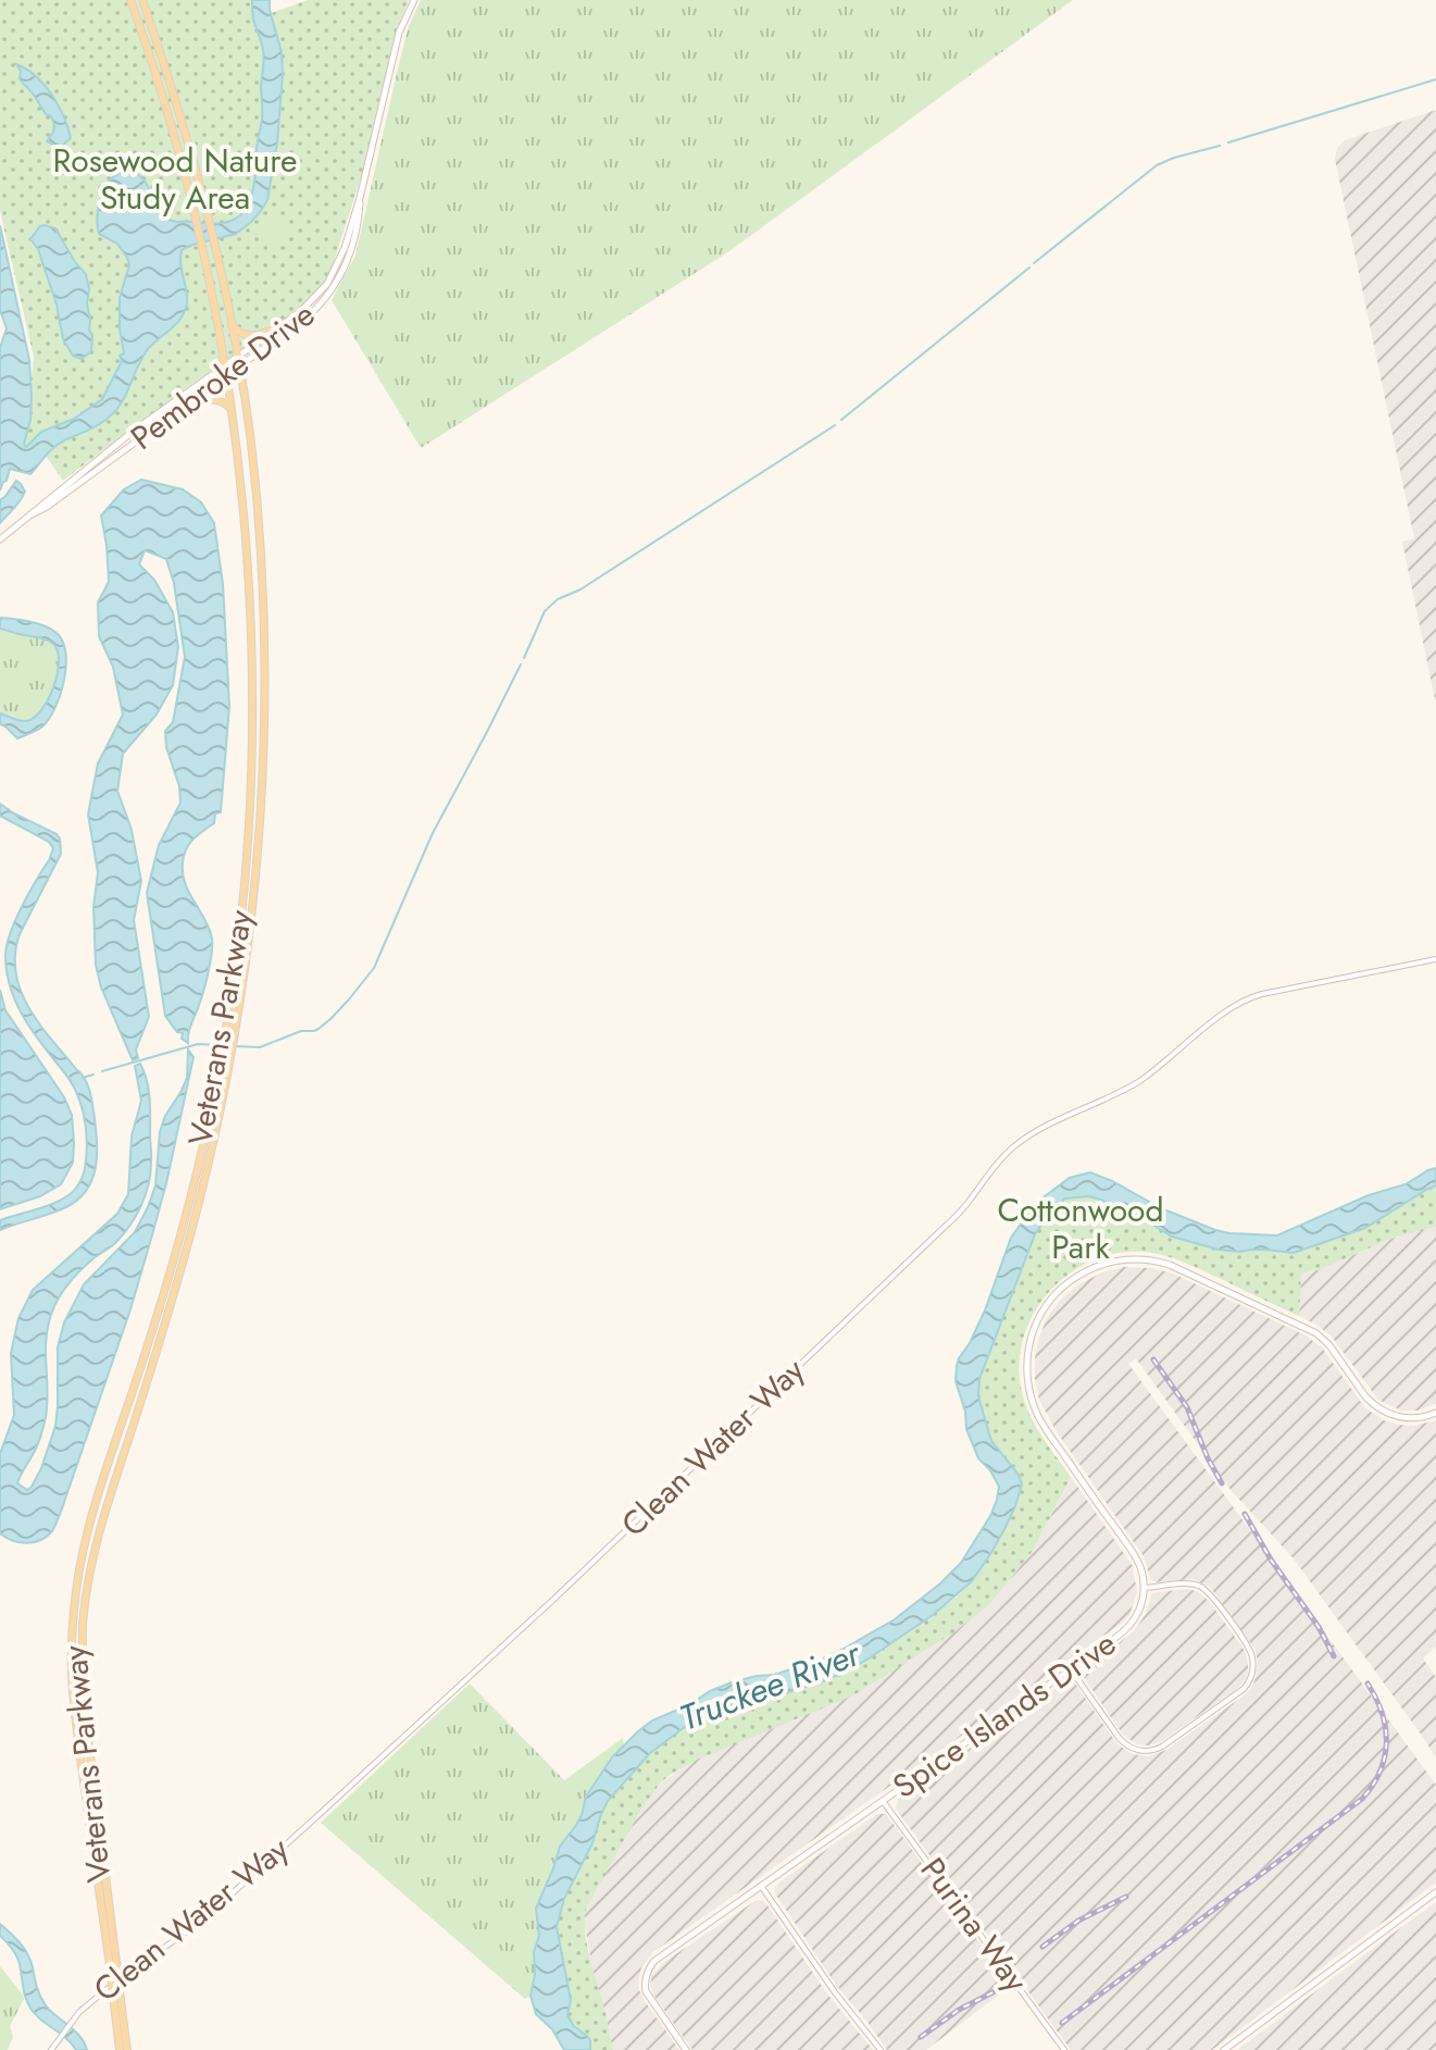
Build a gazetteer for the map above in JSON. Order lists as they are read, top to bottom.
{
  "streets": {
    "main road": ["Veterans Parkway"],
    "street": [
      "Pembroke Drive",
      "Clean Water Way",
      "Spice Islands Drive",
      "Purina Way"
    ]
  },
  "crossings": [
    ["Pembroke Drive", "Veterans Parkway"],
    ["Spice Islands Drive", "Purina Way"]
  ],
  "water": ["Truckee River"],
  "parks": ["Rosewood Nature Study Area", "Cottonwood Park"]
}
